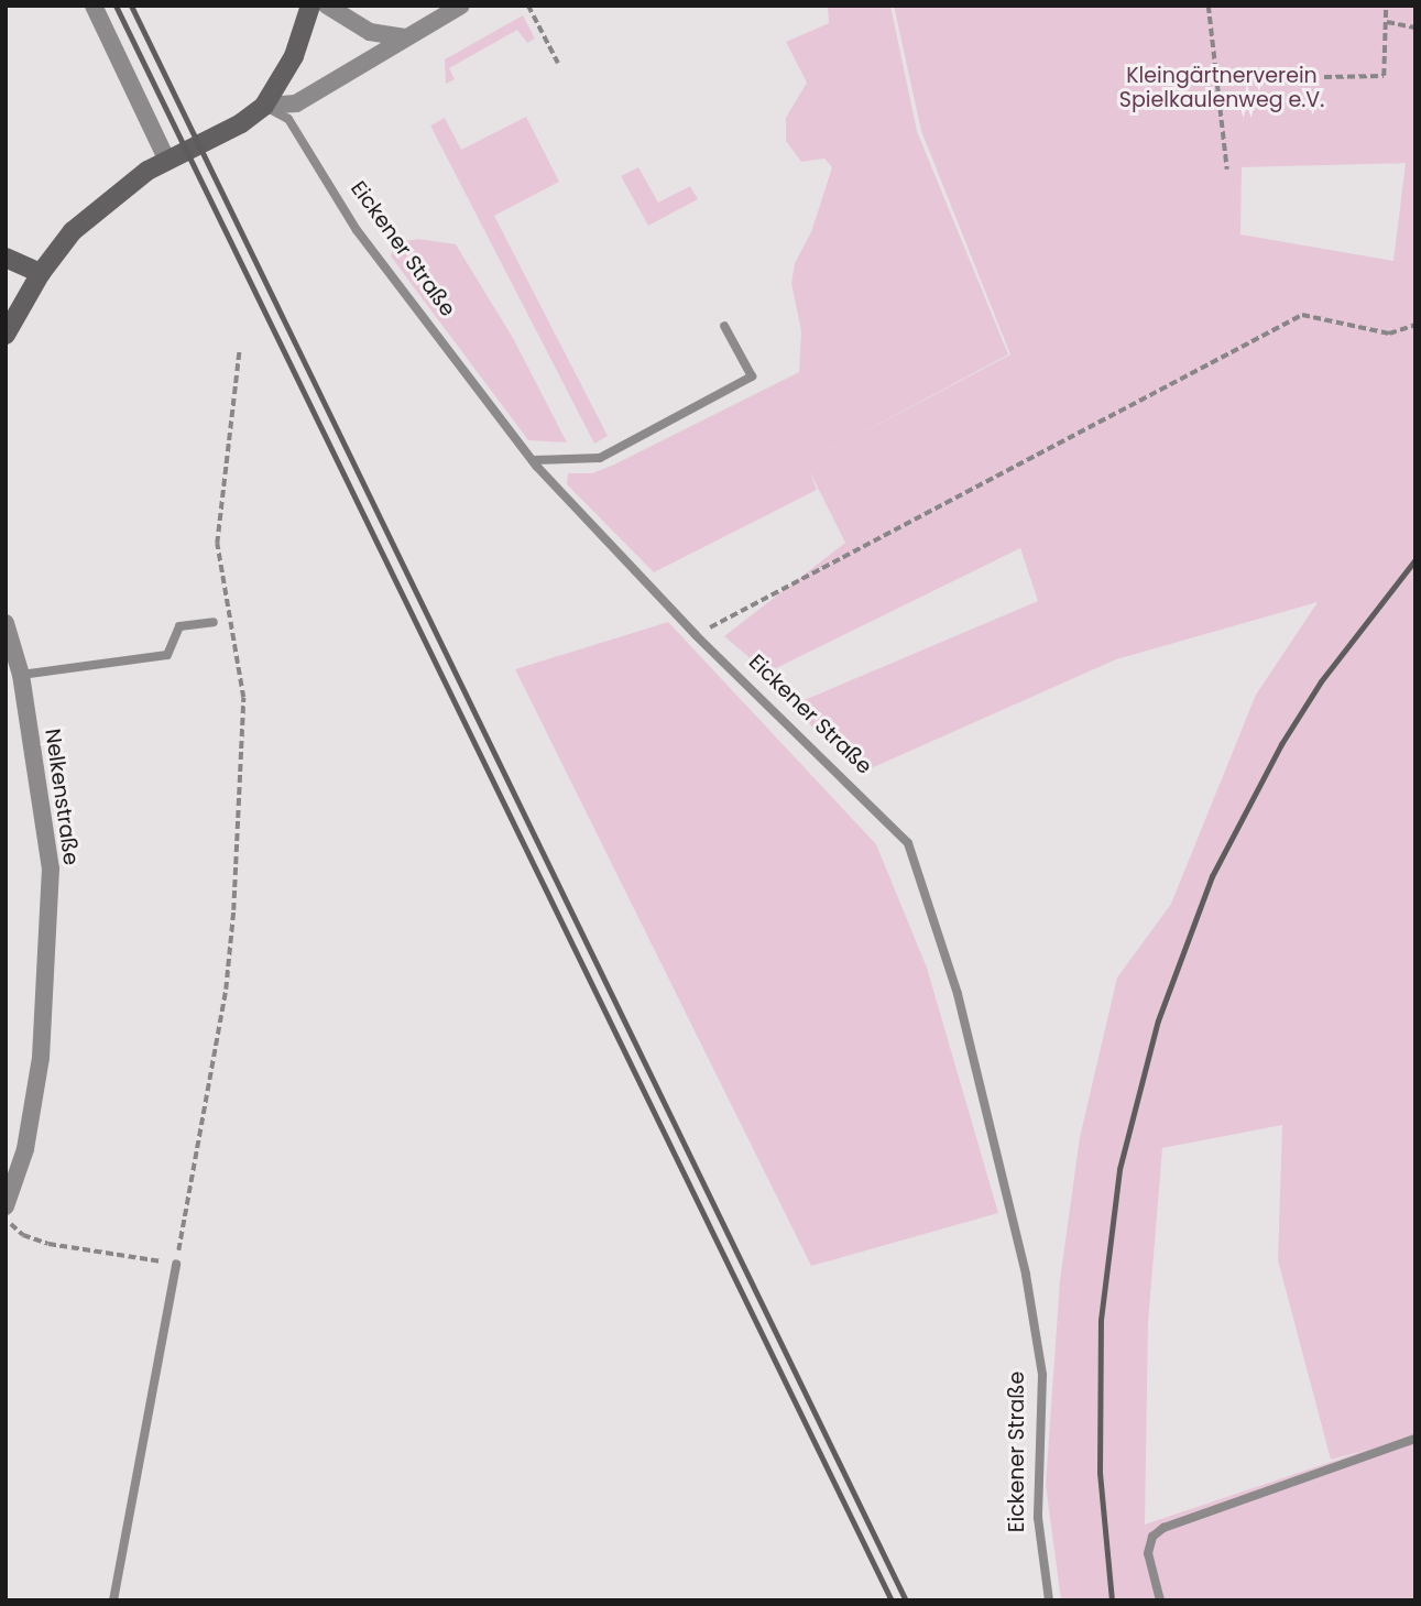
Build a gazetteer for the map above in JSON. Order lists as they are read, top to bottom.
{
  "streets": {
    "street": ["Nelkenstraße"],
    "lane": ["Eickener Straße"]
  },
  "parks": ["Kleingärtnerverein Spielkaulenweg e.V."]
}
